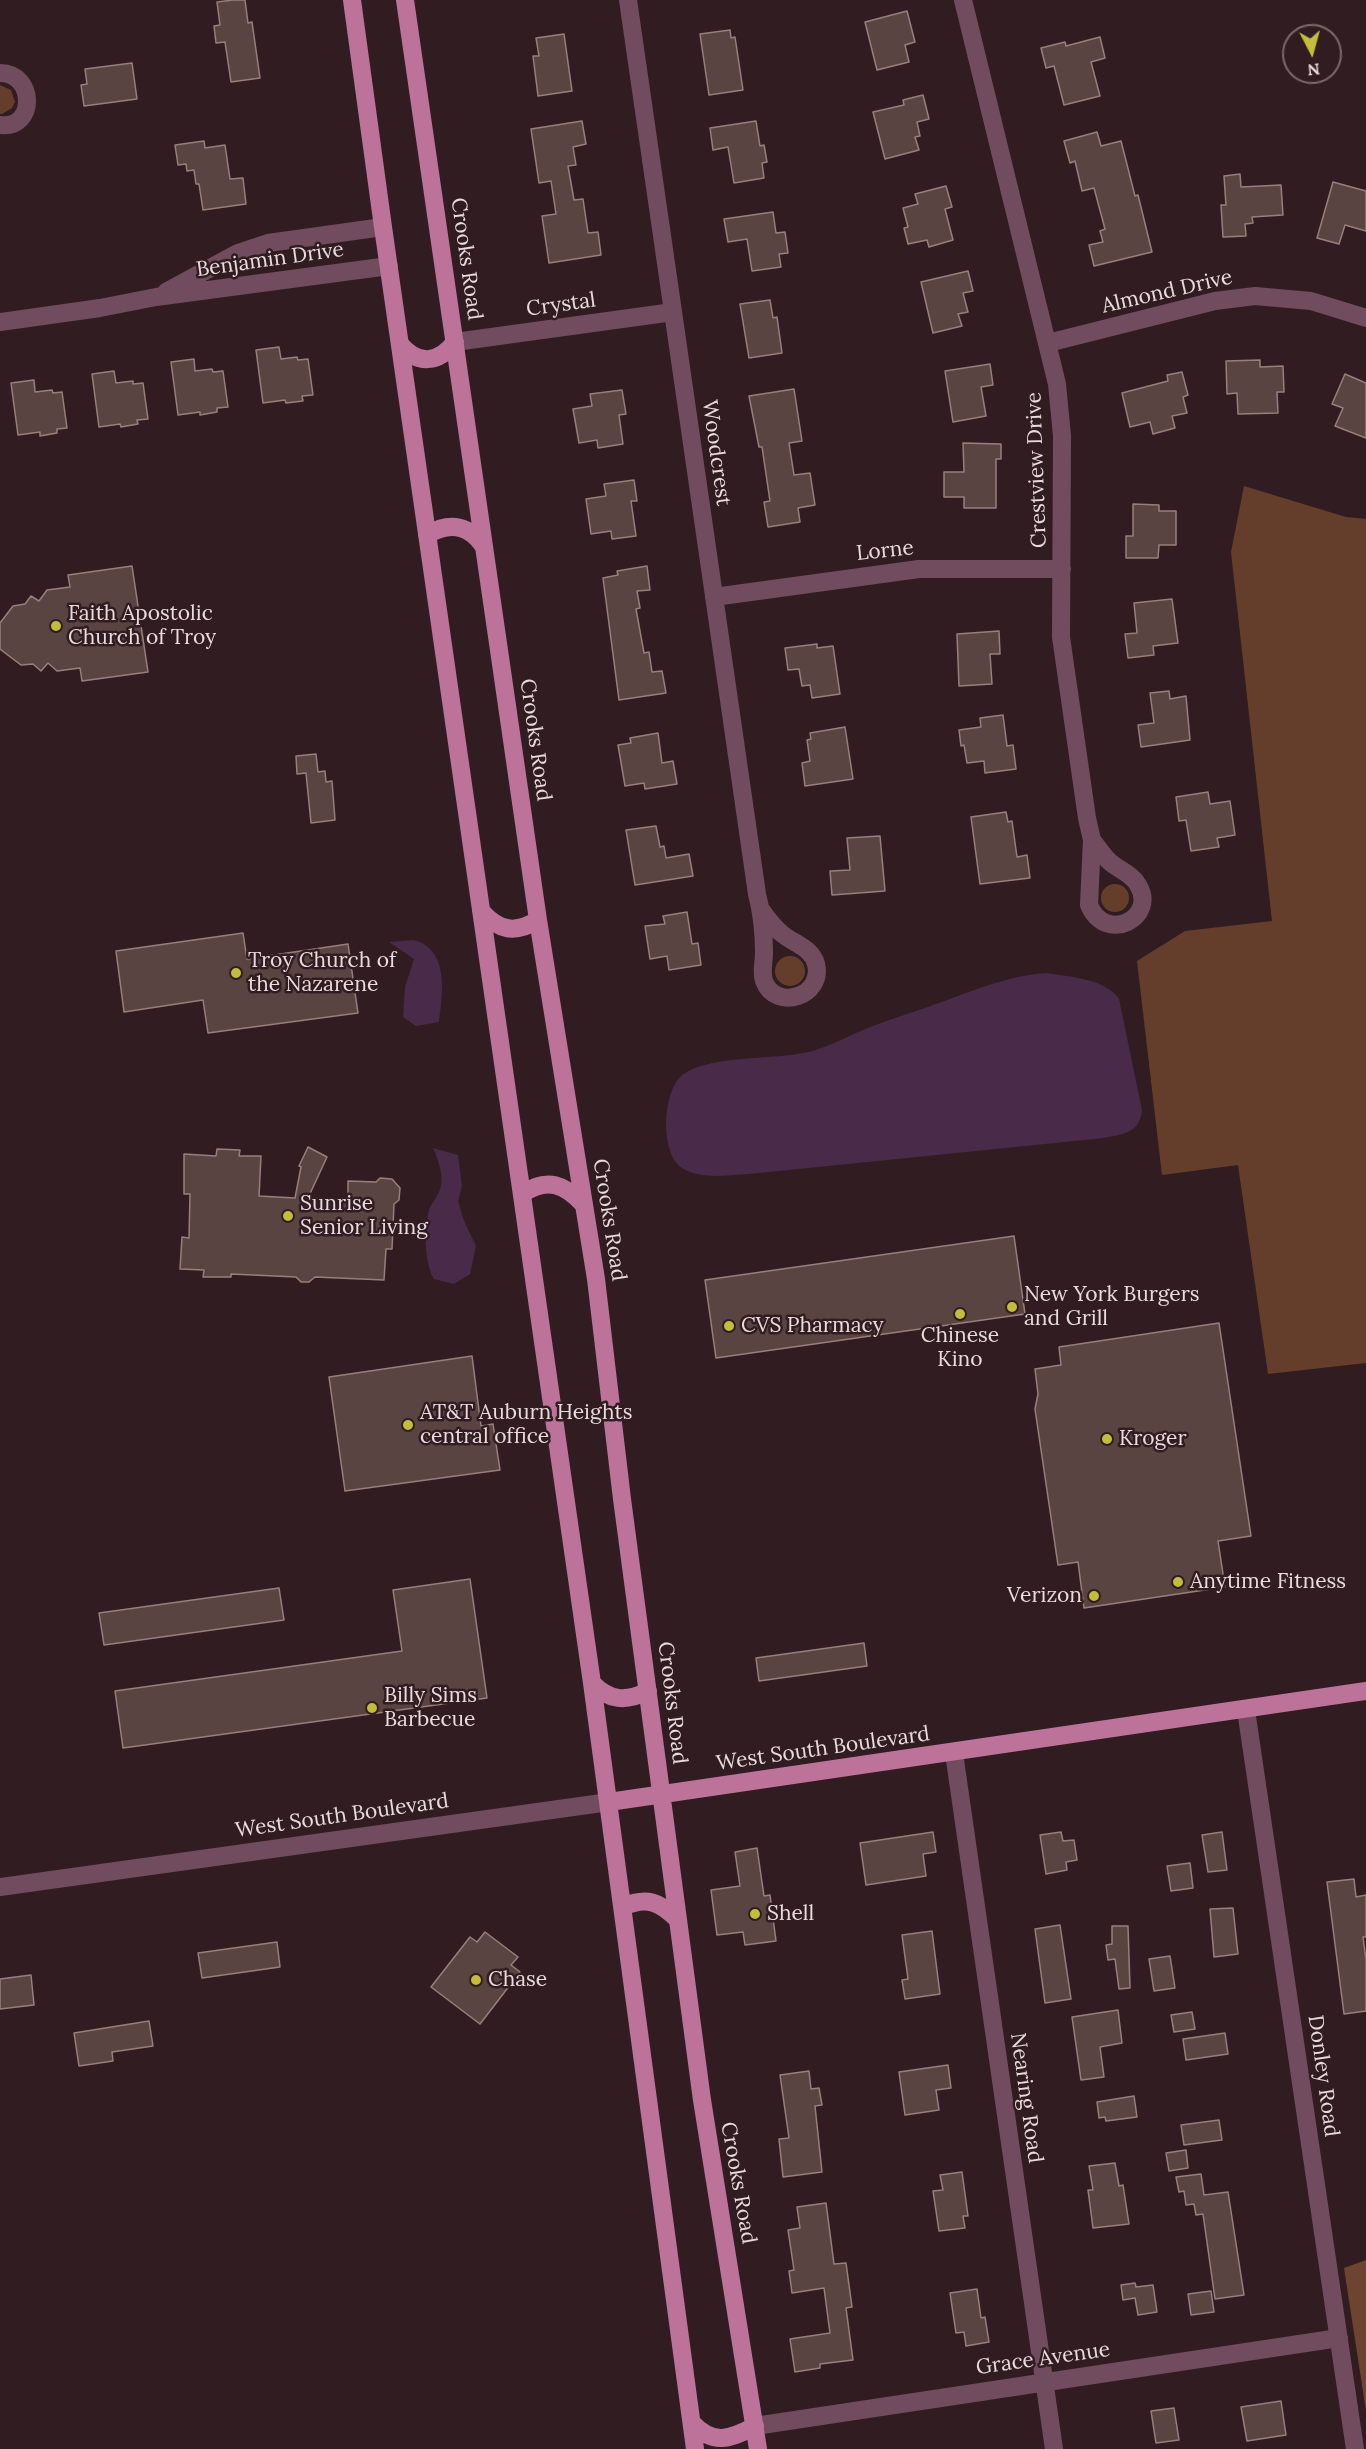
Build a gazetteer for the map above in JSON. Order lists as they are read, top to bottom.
{
  "streets": {
    "main road": ["Crooks Road", "West South Boulevard"],
    "street": [
      "Benjamin Drive",
      "Almond Drive",
      "Crystal",
      "Woodcrest",
      "Crestview Drive",
      "Lorne",
      "Donley Road",
      "Nearing Road",
      "Grace Avenue"
    ]
  },
  "crossings": [
    ["Crooks Road", "Crystal"],
    ["Crooks Road", "West South Boulevard"],
    ["Crooks Road", "Grace Avenue"],
    ["Almond Drive", "Crestview Drive"],
    ["Crystal", "Woodcrest"],
    ["Woodcrest", "Lorne"],
    ["Crestview Drive", "Lorne"],
    ["West South Boulevard", "Donley Road"],
    ["West South Boulevard", "Nearing Road"],
    ["Donley Road", "Grace Avenue"],
    ["Nearing Road", "Grace Avenue"]
  ],
  "places": [
    "Faith Apostolic Church of Troy",
    "Troy Church of the Nazarene",
    "Sunrise Senior Living",
    "New York Burgers and Grill",
    "Chinese Kino",
    "CVS Pharmacy",
    "AT&T Auburn Heights central office",
    "Kroger",
    "Anytime Fitness",
    "Verizon",
    "Billy Sims Barbecue",
    "Shell",
    "Chase"
  ],
  "north": "bottom"
}
